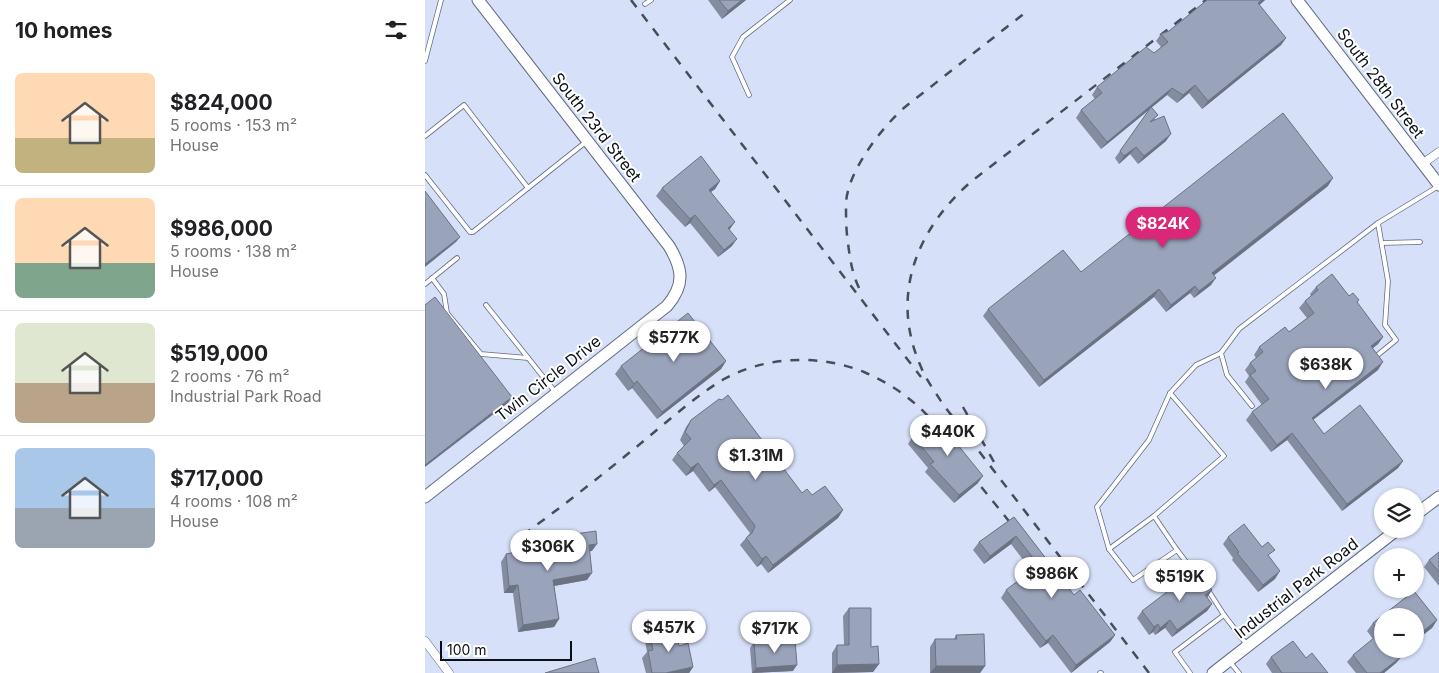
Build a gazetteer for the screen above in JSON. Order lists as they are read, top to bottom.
{
  "streets": {
    "street": [
      "South 28th Street",
      "South 23rd Street",
      "Twin Circle Drive",
      "Industrial Park Road"
    ]
  },
  "crossings": [
    ["South 23rd Street", "Twin Circle Drive"]
  ],
  "scale_bar": "100 m",
  "page": {
    "heading": "10 homes",
    "list": [
      {
        "name": "$824,000",
        "note": "5 rooms · 153 m² · House"
      },
      {
        "name": "$986,000",
        "note": "5 rooms · 138 m² · House"
      },
      {
        "name": "$519,000",
        "note": "2 rooms · 76 m² · Industrial Park Road"
      },
      {
        "name": "$717,000",
        "note": "4 rooms · 108 m² · House"
      }
    ],
    "price": [
      "$824K",
      "$577K",
      "$638K",
      "$440K",
      "$1.31M",
      "$306K",
      "$986K",
      "$519K",
      "$457K",
      "$717K"
    ],
    "map_buttons": ["+", "−"],
    "scale": "100 m"
  }
}
